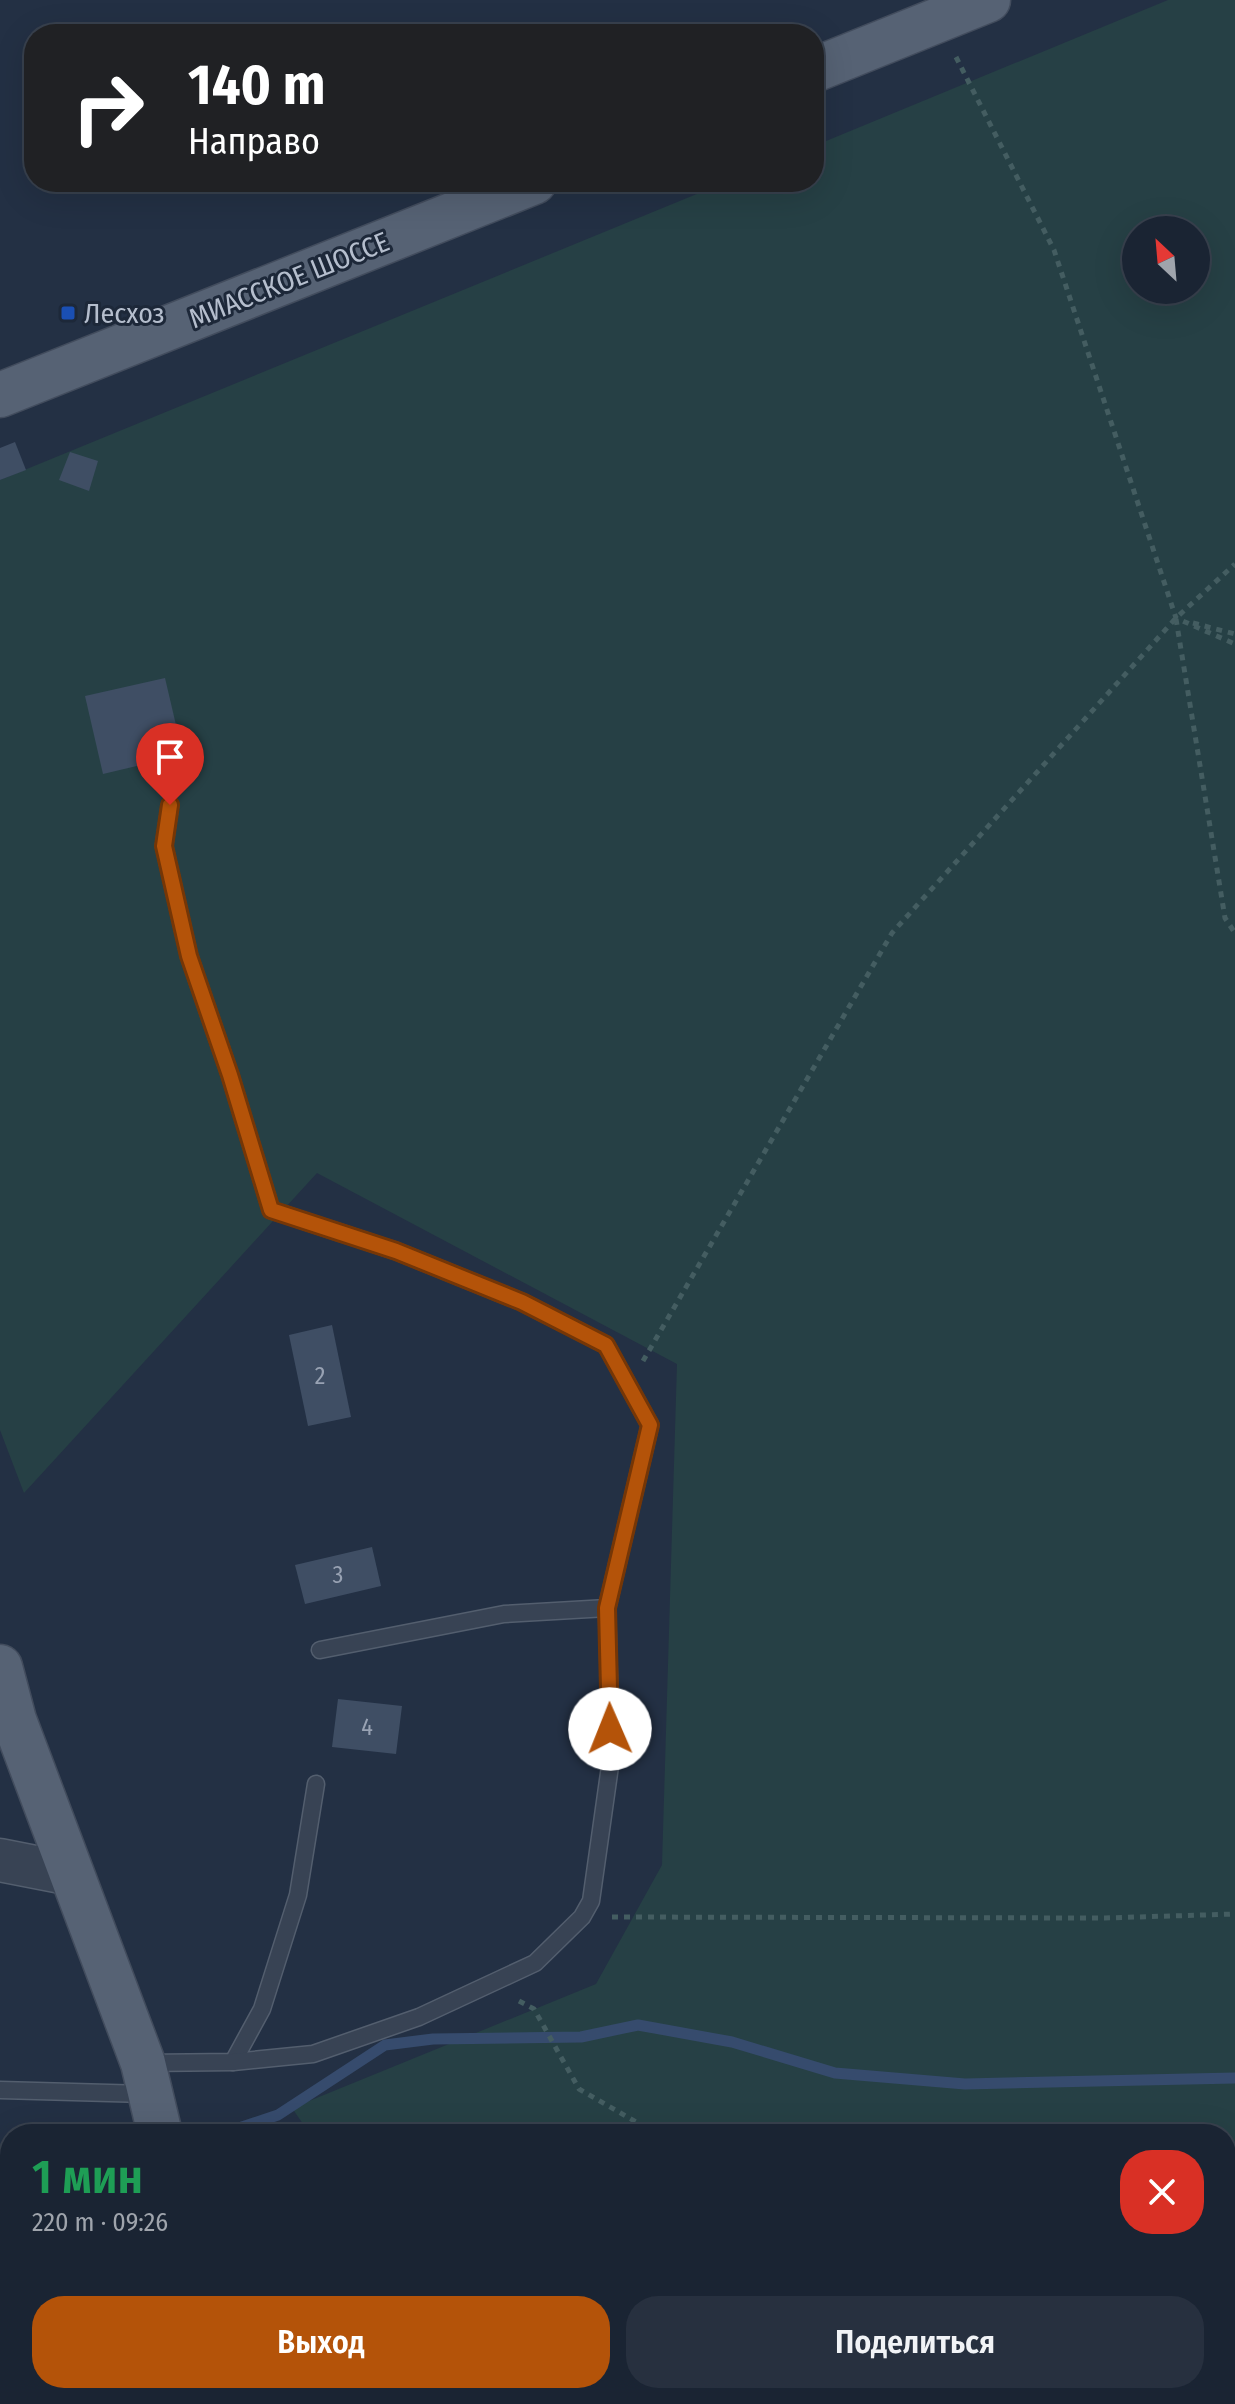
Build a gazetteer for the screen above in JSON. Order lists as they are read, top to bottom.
{
  "streets": {
    "main road": ["МИАССКОЕ ШОССЕ"]
  },
  "places": {
    "transit": ["Лесхоз"]
  },
  "house_numbers": ["2", "3", "4"],
  "north": "top left",
  "page": {
    "turn": ["140 m", "Направо"],
    "heading": ["1 мин", "220 m · 09:26"],
    "buttons": ["Выход", "Поделиться"]
  }
}
